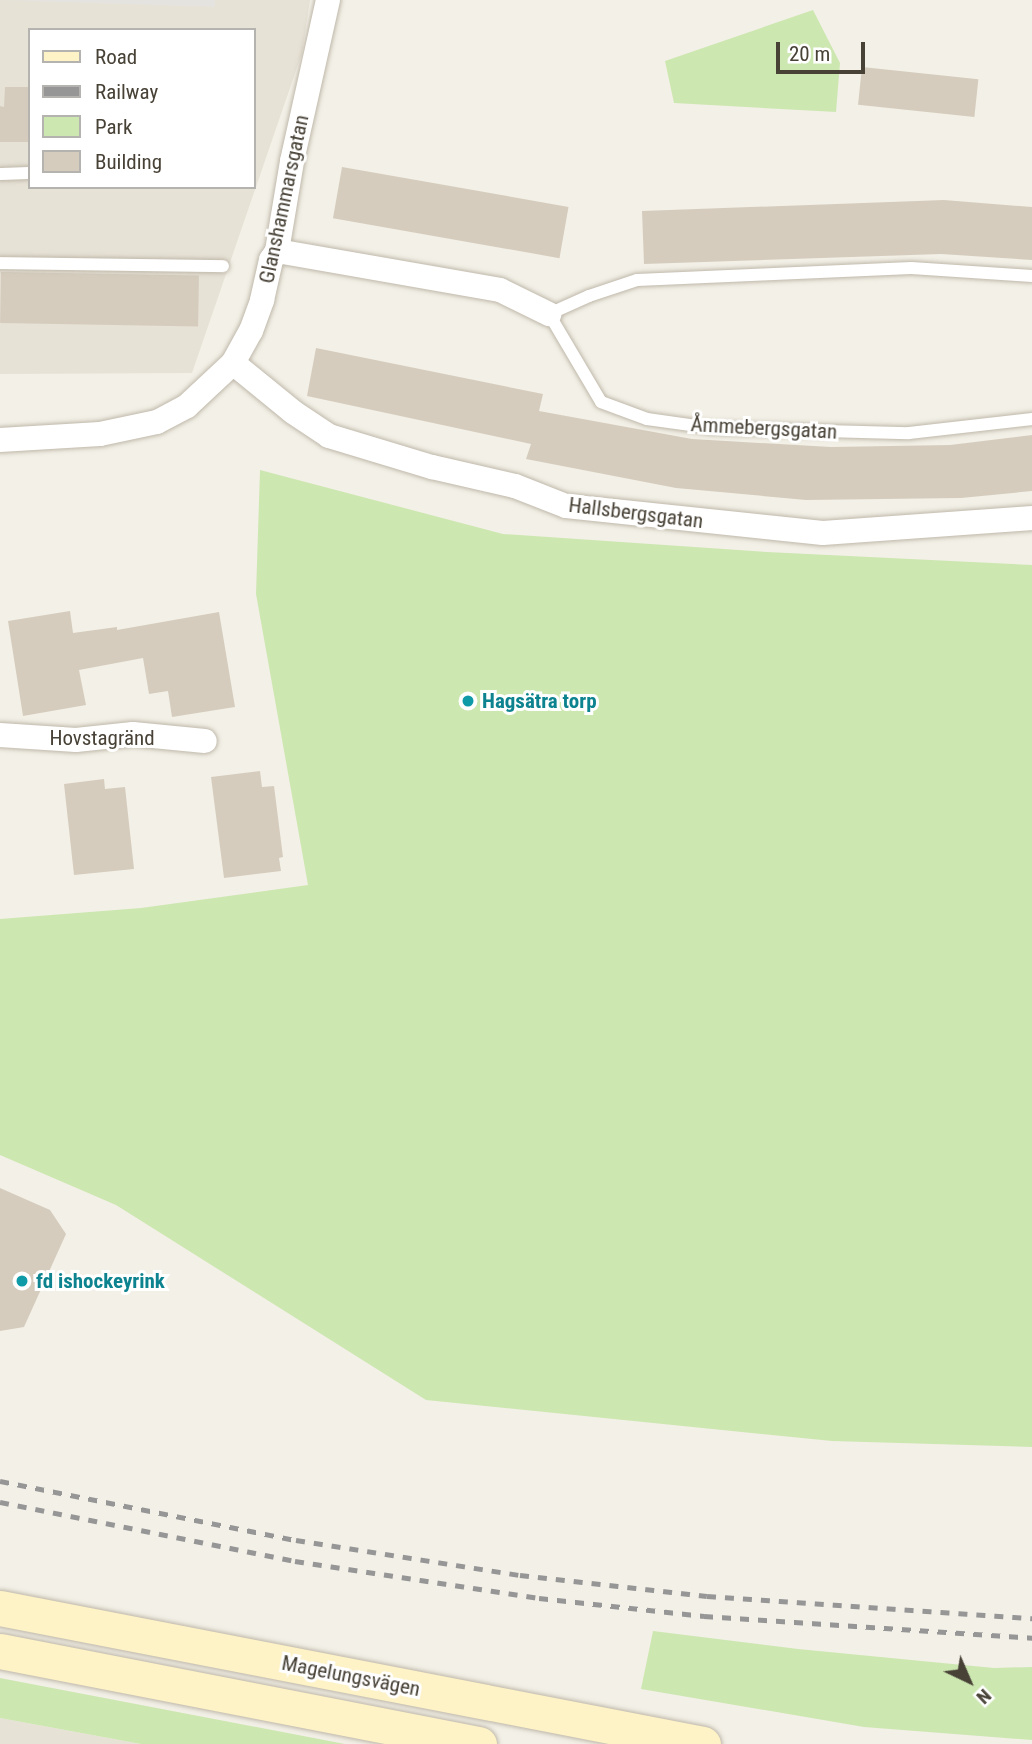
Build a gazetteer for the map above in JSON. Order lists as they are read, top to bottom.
{
  "streets": {
    "main road": ["Magelungsvägen"],
    "street": ["Glanshammarsgatan", "Hallsbergsgatan", "Hovstagränd"],
    "lane": ["Åmmebergsgatan"]
  },
  "crossings": [
    ["Glanshammarsgatan", "Hallsbergsgatan"]
  ],
  "places": ["Hagsätra torp", "fd ishockeyrink"],
  "legend": [
    "Road",
    "Railway",
    "Park",
    "Building"
  ],
  "scale_bar": "20 m",
  "north": "bottom right"
}
